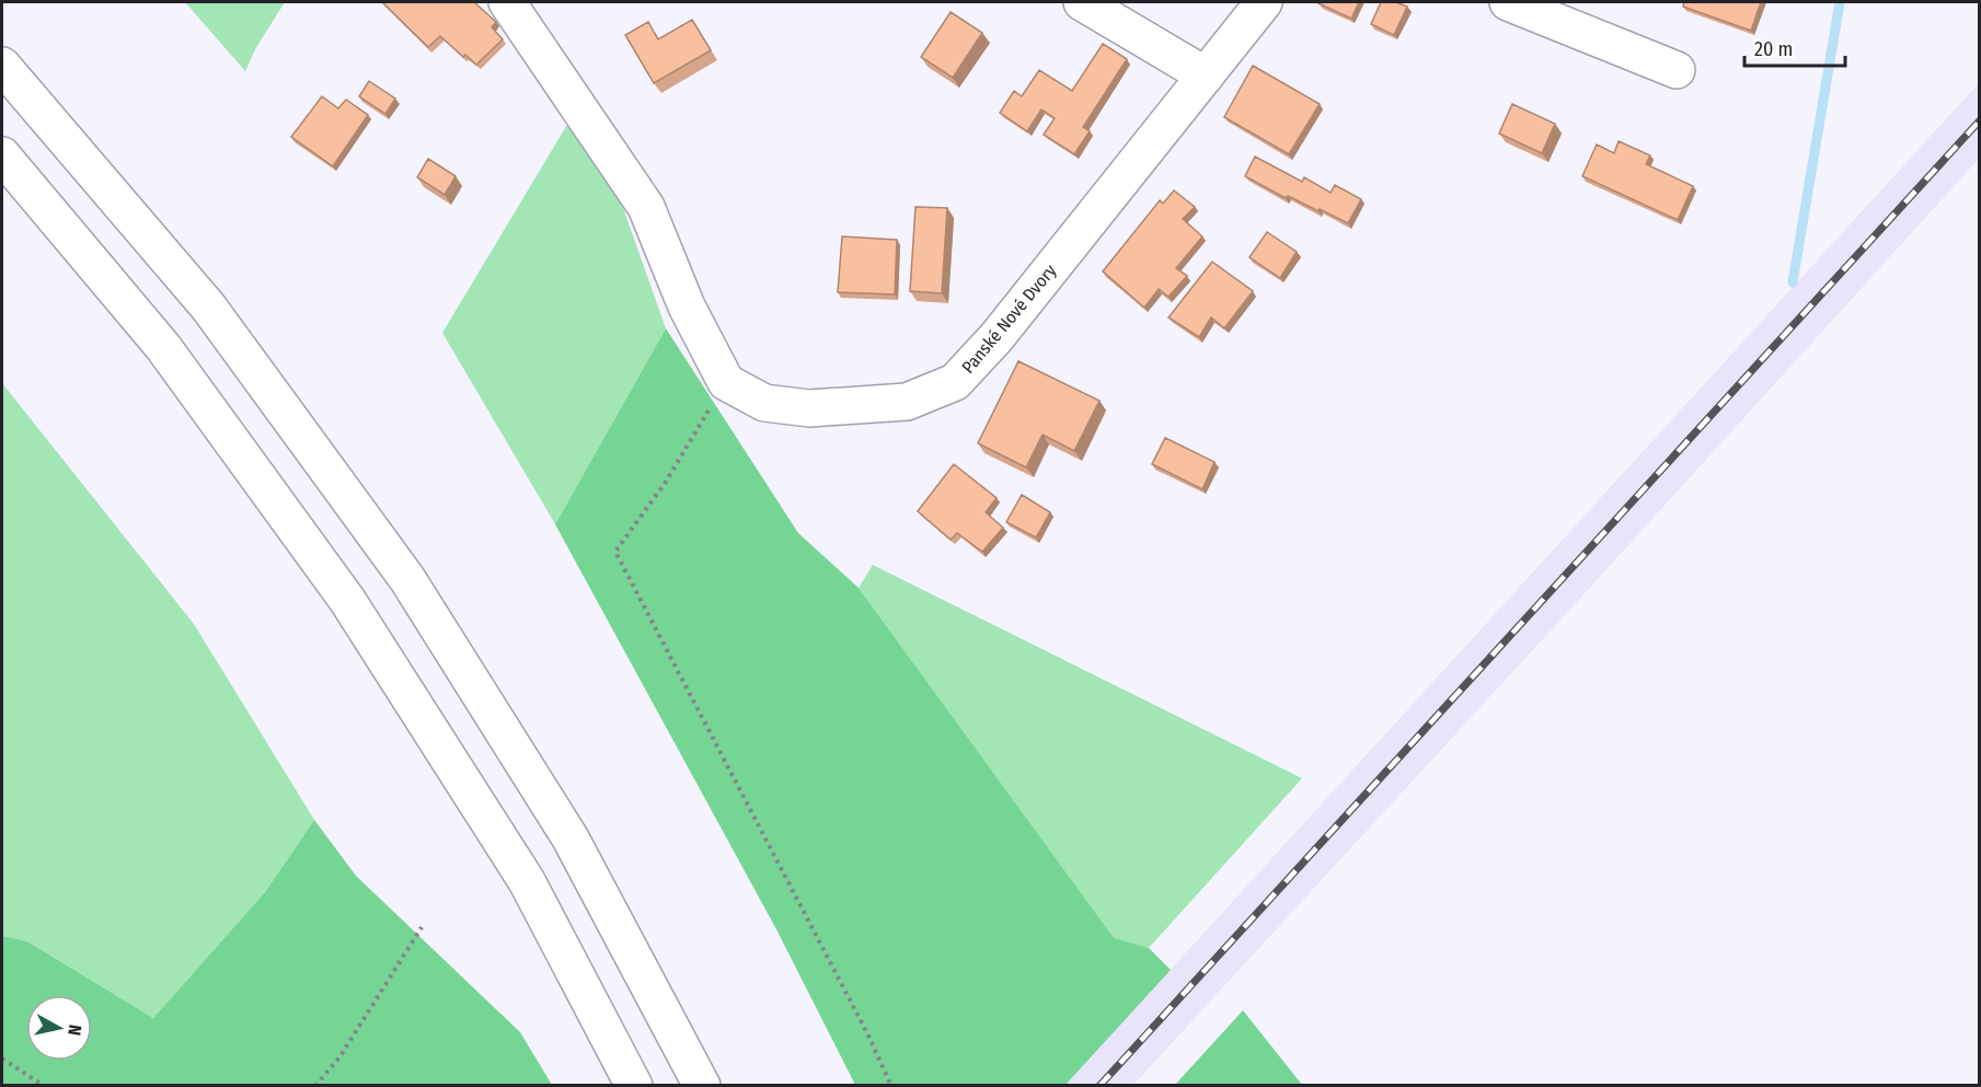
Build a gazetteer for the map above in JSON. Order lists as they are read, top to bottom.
{
  "streets": {
    "main road": ["Panské Nové Dvory"]
  },
  "scale_bar": "20 m",
  "north": "right"
}
